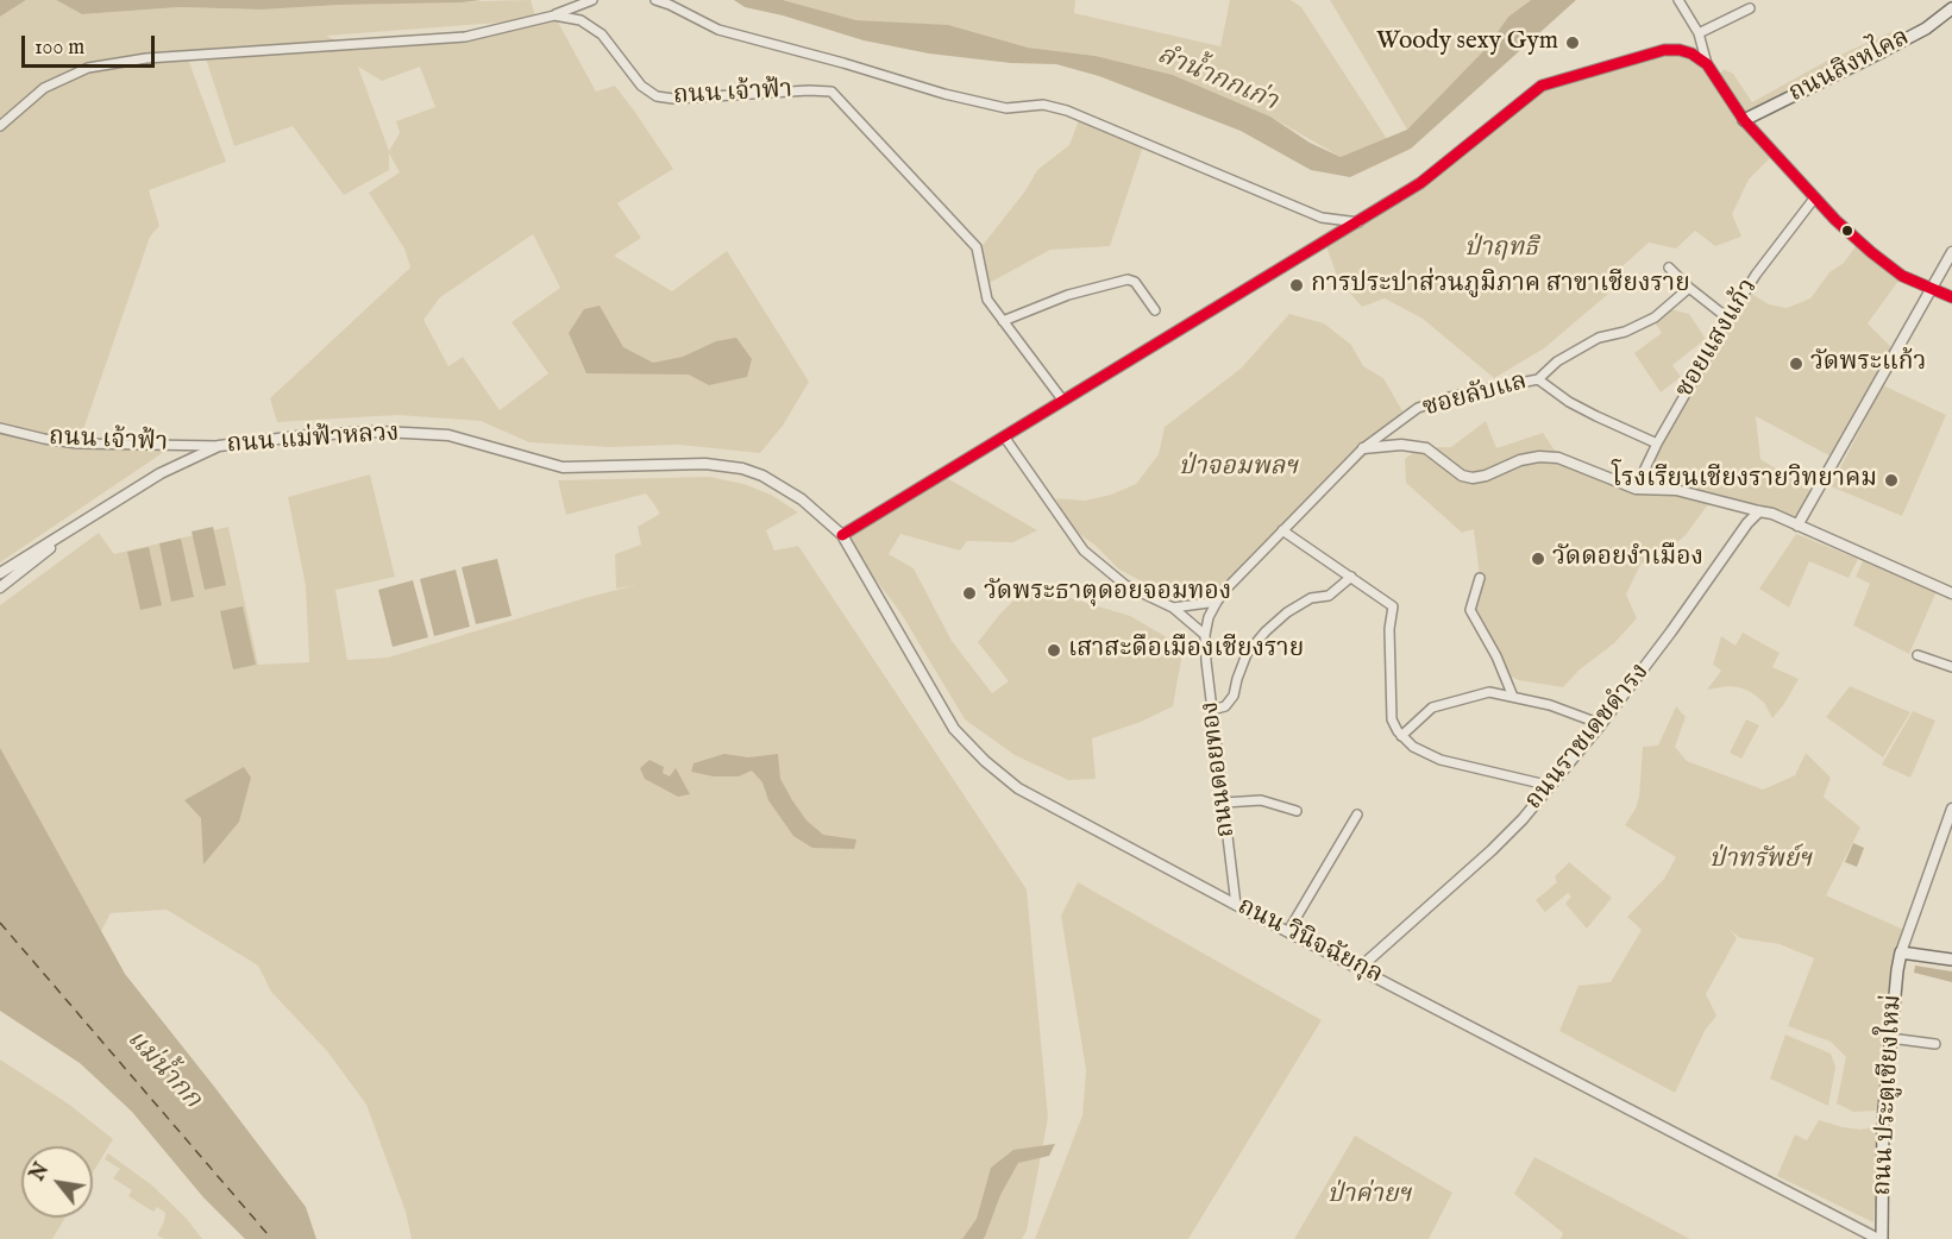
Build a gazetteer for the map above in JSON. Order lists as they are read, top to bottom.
{
  "streets": {
    "main road": ["ถนนสิงหไคล", "ถนน ประตูเชียงใหม่"],
    "street": [
      "ถนน เจ้าฟ้า",
      "ซอยแสงแก้ว",
      "ซอยลับแล",
      "ถนน แม่ฟ้าหลวง",
      "ถนนราชเดชดำรง",
      "ถนนดอยทอง",
      "ถนน วินิจฉัยกุล"
    ]
  },
  "crossings": [
    ["ถนน เจ้าฟ้า", "ถนน แม่ฟ้าหลวง"],
    ["ซอยลับแล", "ถนนดอยทอง"],
    ["ถนน แม่ฟ้าหลวง", "ถนน วินิจฉัยกุล"],
    ["ถนนราชเดชดำรง", "ถนน วินิจฉัยกุล"],
    ["ถนนดอยทอง", "ถนน วินิจฉัยกุล"],
    ["ถนน วินิจฉัยกุล", "ถนน ประตูเชียงใหม่"]
  ],
  "water": ["ลำน้ำกกเก่า", "แม่น้ำกก"],
  "parks": [
    "ป่าฤทธิ",
    "ป่าจอมพลฯ",
    "ป่าทรัพย์ฯ",
    "ป่าค่ายฯ"
  ],
  "places": [
    "Woody sexy Gym",
    "การประปาส่วนภูมิภาค สาขาเชียงราย",
    "วัดพระแก้ว",
    "โรงเรียนเชียงรายวิทยาคม",
    "วัดดอยงำเมือง",
    "วัดพระธาตุดอยจอมทอง",
    "เสาสะดือเมืองเชียงราย"
  ],
  "scale_bar": "100 m",
  "north": "top left"
}
